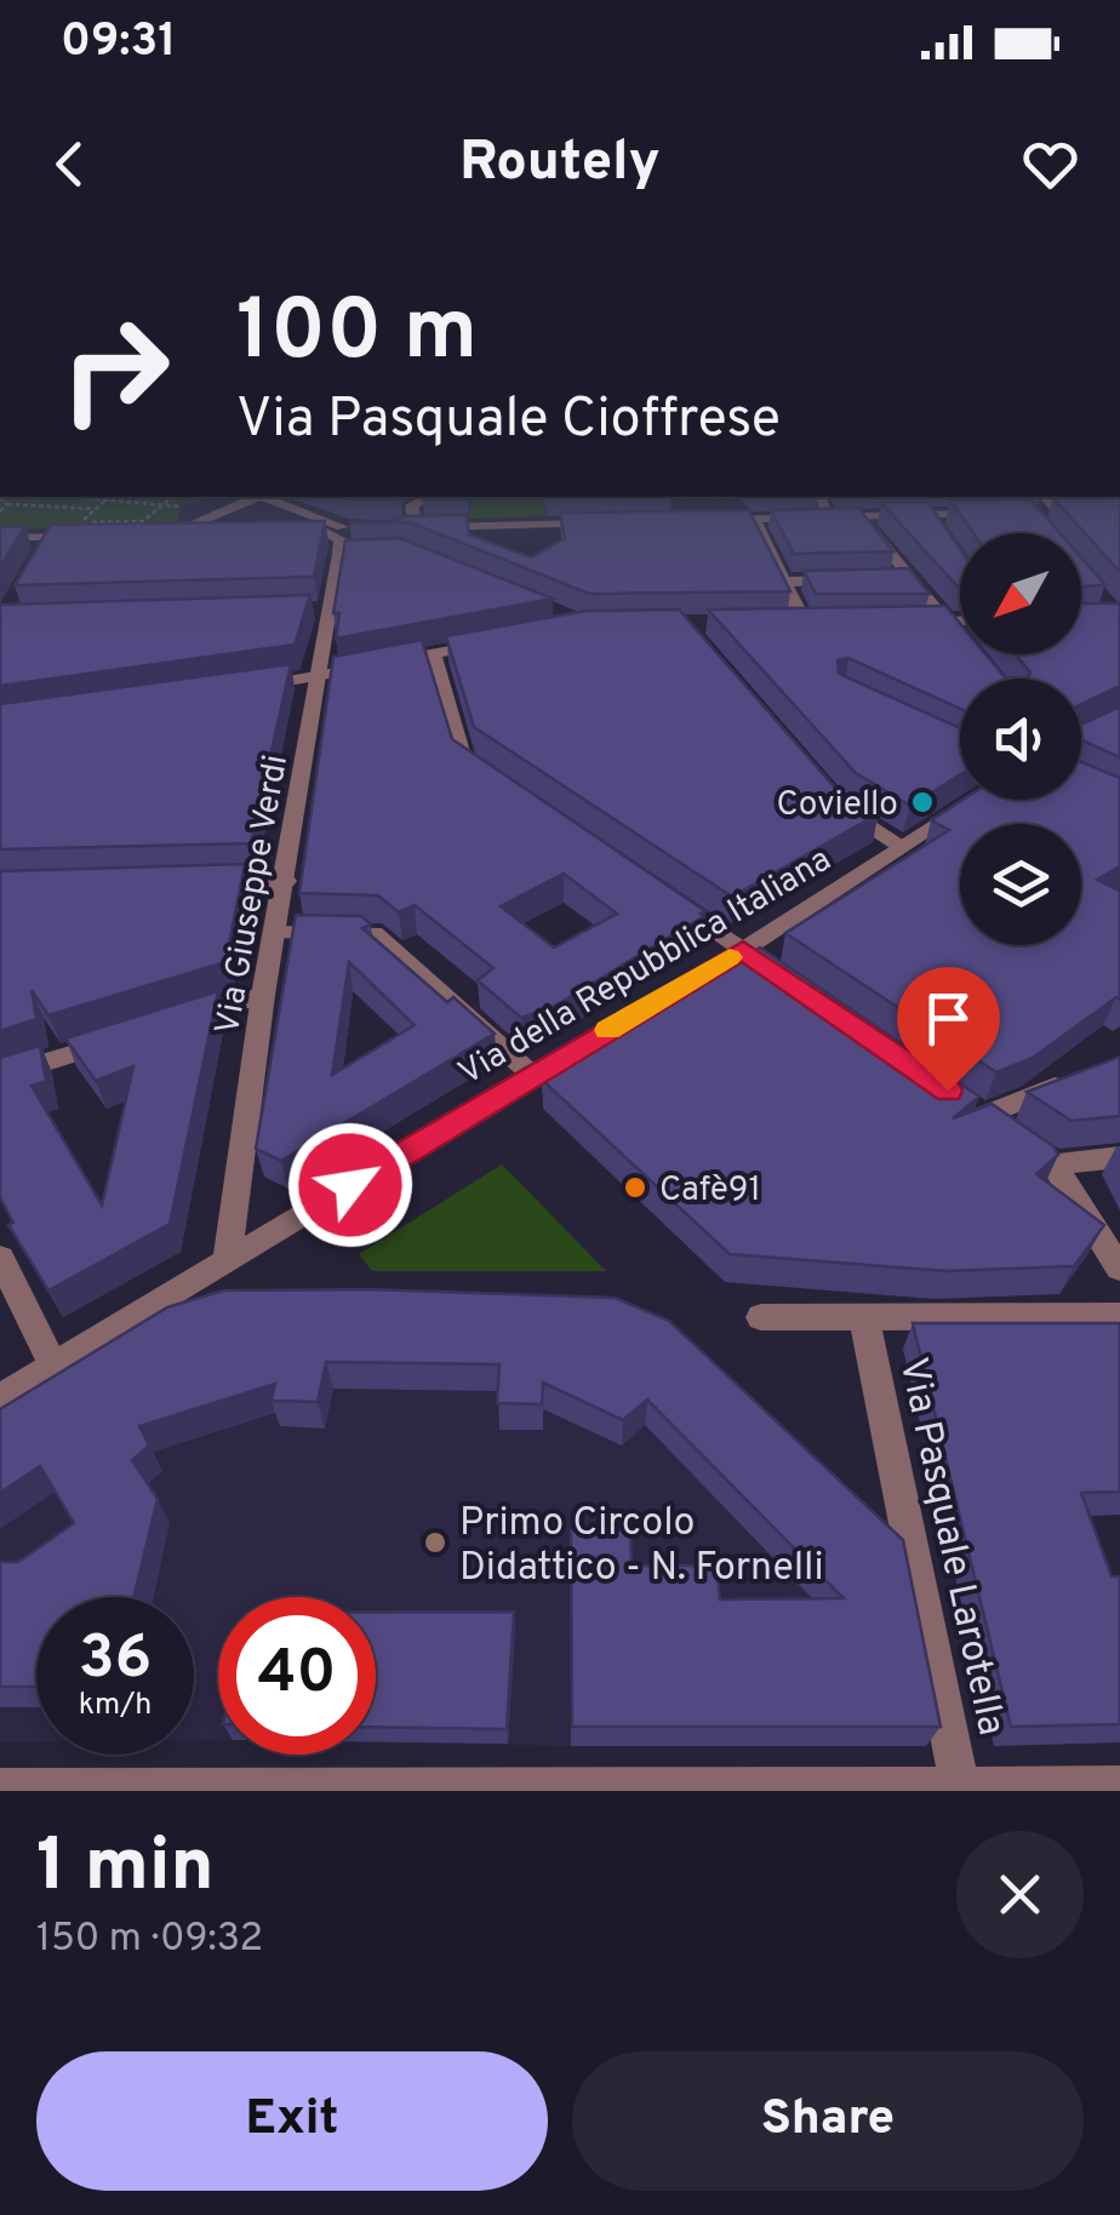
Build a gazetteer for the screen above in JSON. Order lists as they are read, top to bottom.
{
  "streets": {
    "street": ["Via Giuseppe Verdi", "Via della Repubblica Italiana", "Via Pasquale Larotella"]
  },
  "crossings": [
    ["Via Giuseppe Verdi", "Via della Repubblica Italiana"]
  ],
  "places": ["Coviello", "Cafè91", "Primo Circolo Didattico - N. Fornelli"],
  "north": "bottom left",
  "page": {
    "status": "09:31",
    "header": "Routely",
    "turn": ["100 m", "Via Pasquale Cioffrese"],
    "speed": "36 km/h",
    "limit": "40",
    "heading": ["1 min", "150 m · 09:32"],
    "buttons": ["Exit", "Share"]
  }
}
